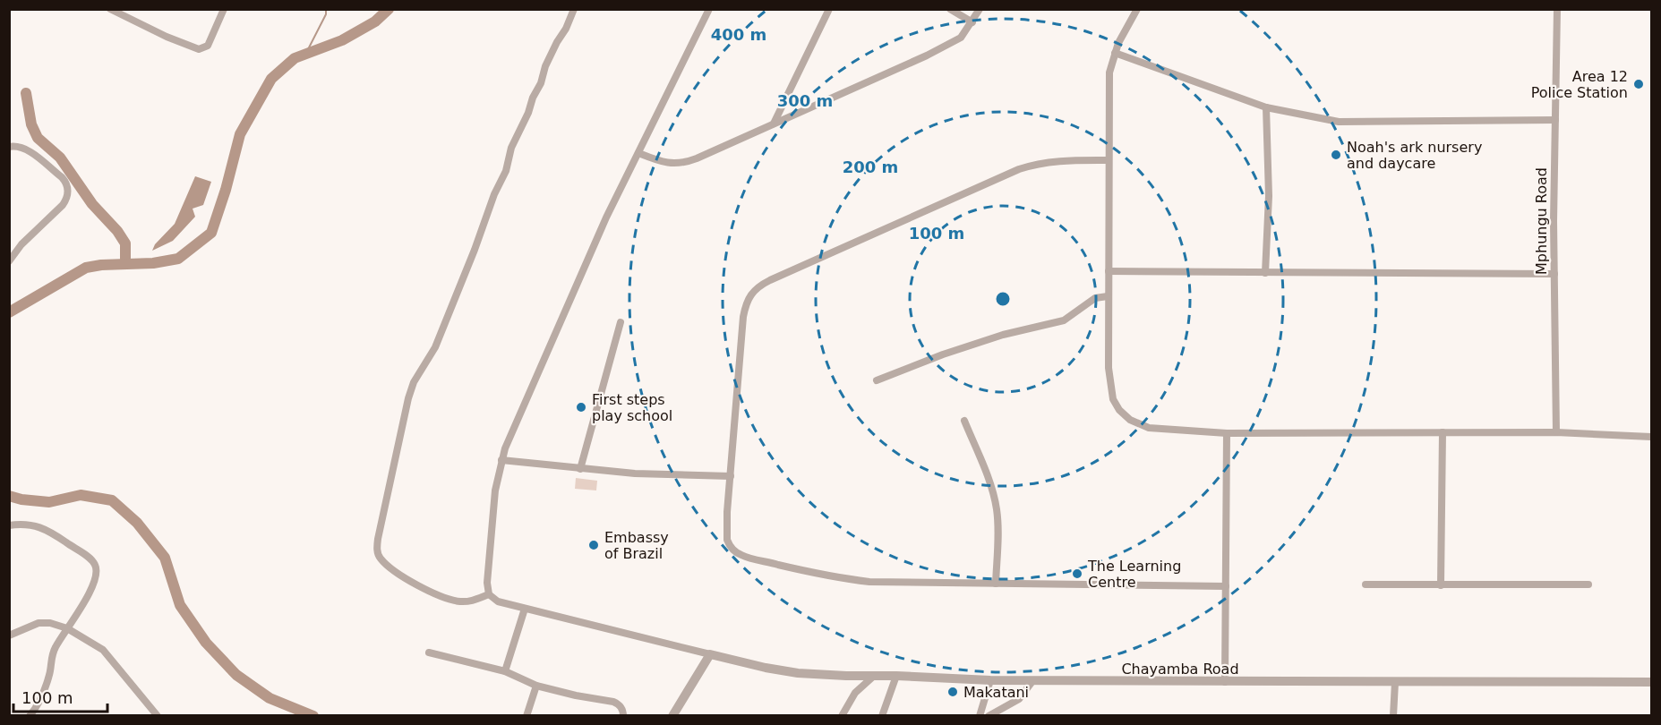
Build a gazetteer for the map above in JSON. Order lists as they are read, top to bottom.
{
  "streets": {
    "street": ["Mphungu Road", "Chayamba Road"]
  },
  "places": [
    "Area 12 Police Station",
    "Noah's ark nursery and daycare",
    "First steps play school",
    "Embassy of Brazil",
    "The Learning Centre",
    "Makatani"
  ],
  "scale_bar": "100 m",
  "rings": [
    "400 m",
    "300 m",
    "200 m",
    "100 m"
  ]
}
